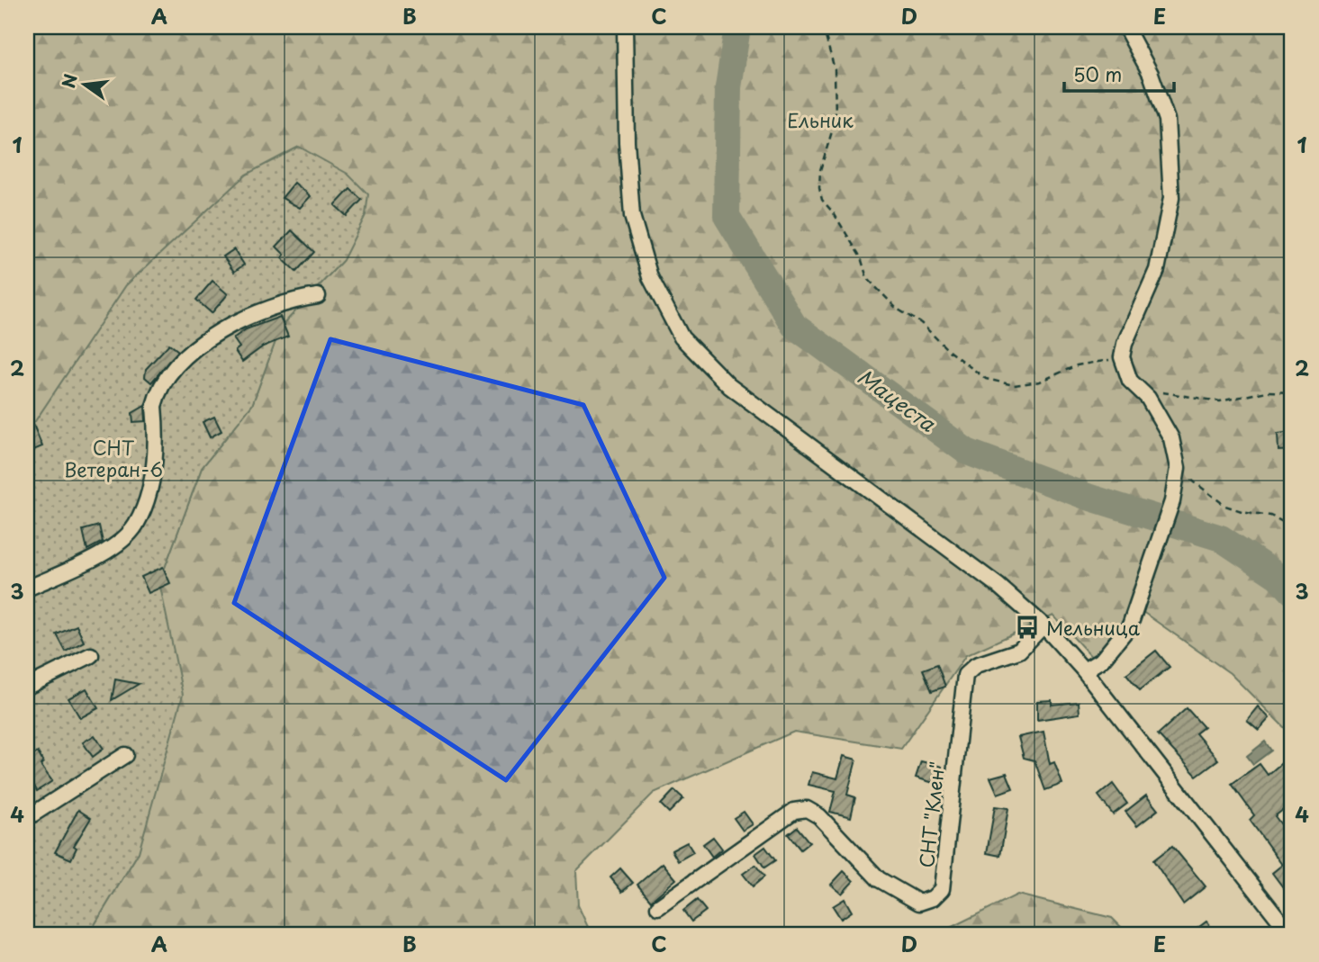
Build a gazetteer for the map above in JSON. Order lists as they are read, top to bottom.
{
  "streets": {
    "street": ["СНТ \"Клен\""]
  },
  "water": ["Мацеста"],
  "parks": ["Ельник", "СНТ Ветеран-6"],
  "places": {
    "bus stop": ["Мельница"]
  },
  "scale_bar": "50 m",
  "north": "left",
  "grid": {
    "columns": [
      "A",
      "B",
      "C",
      "D",
      "E"
    ],
    "rows": [
      "1",
      "2",
      "3",
      "4"
    ]
  }
}
